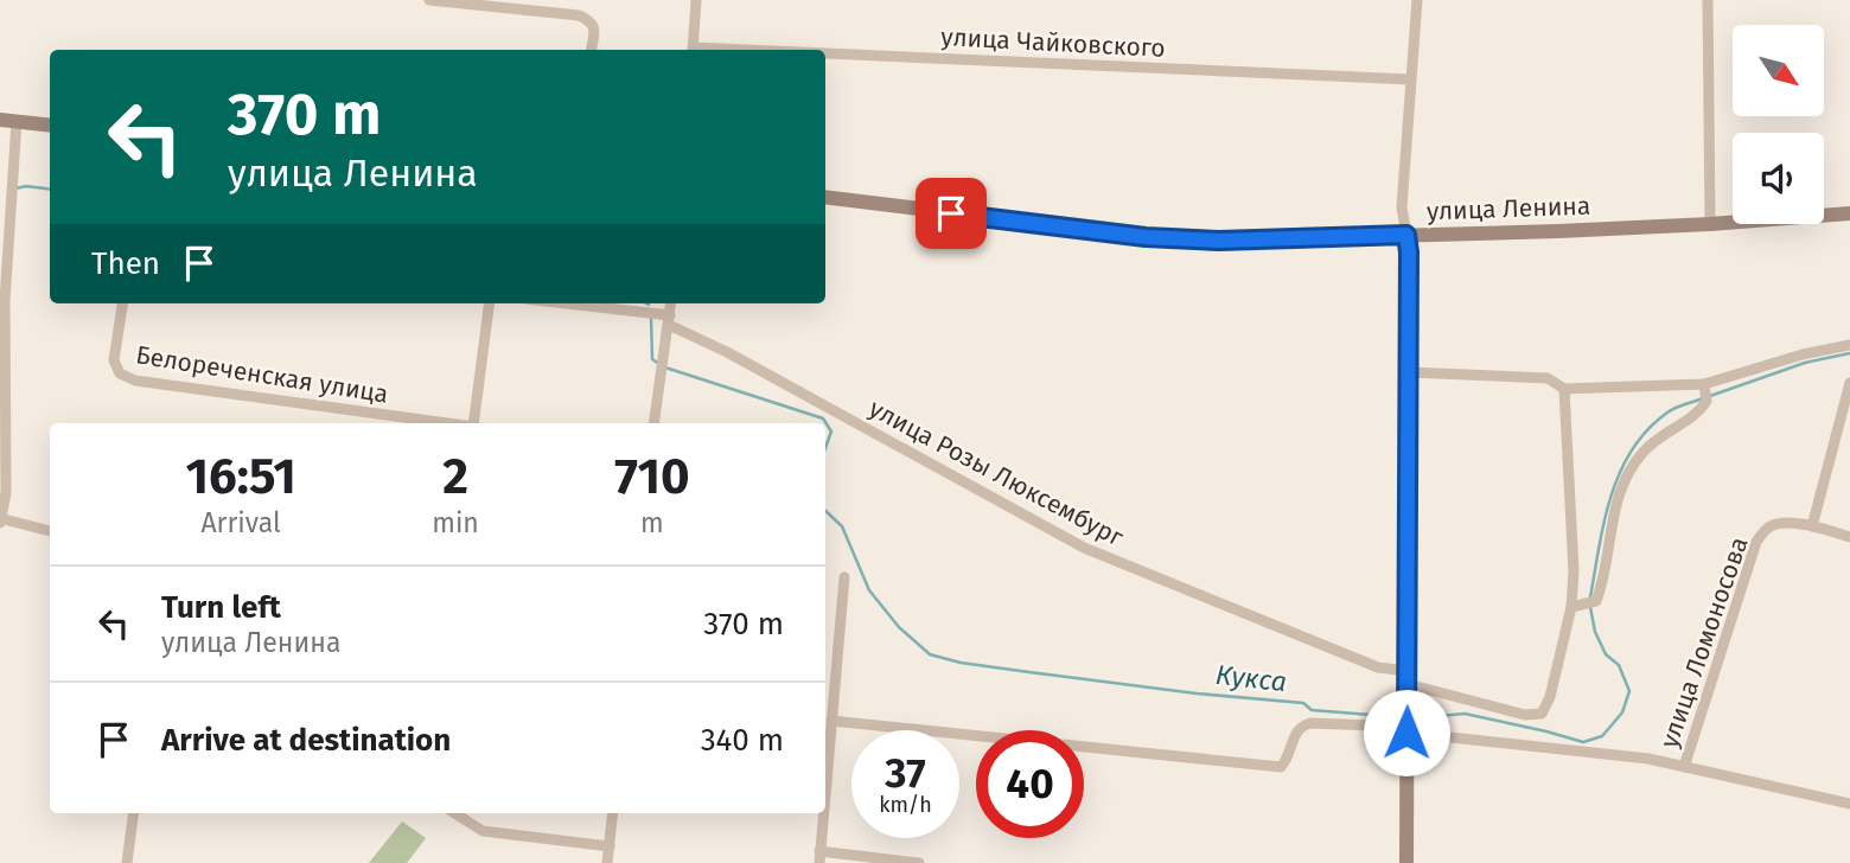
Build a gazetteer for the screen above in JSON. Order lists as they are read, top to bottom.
{
  "streets": {
    "street": [
      "улица Чайковского",
      "улица Ленина",
      "Белореченская улица",
      "улица Розы Люксембург",
      "улица Ломоносова"
    ]
  },
  "water": ["Кукса"],
  "north": "bottom right",
  "page": {
    "turn": ["370 m", "улица Ленина"],
    "then": "Then",
    "eta": [
      "16:51",
      "Arrival",
      "2",
      "min",
      "710",
      "m"
    ],
    "list": [
      {
        "name": "Turn left",
        "note": "улица Ленина",
        "value": "370 m"
      },
      {
        "name": "Arrive at destination",
        "value": "340 m"
      }
    ],
    "speed": "37 km/h",
    "limit": "40"
  }
}
